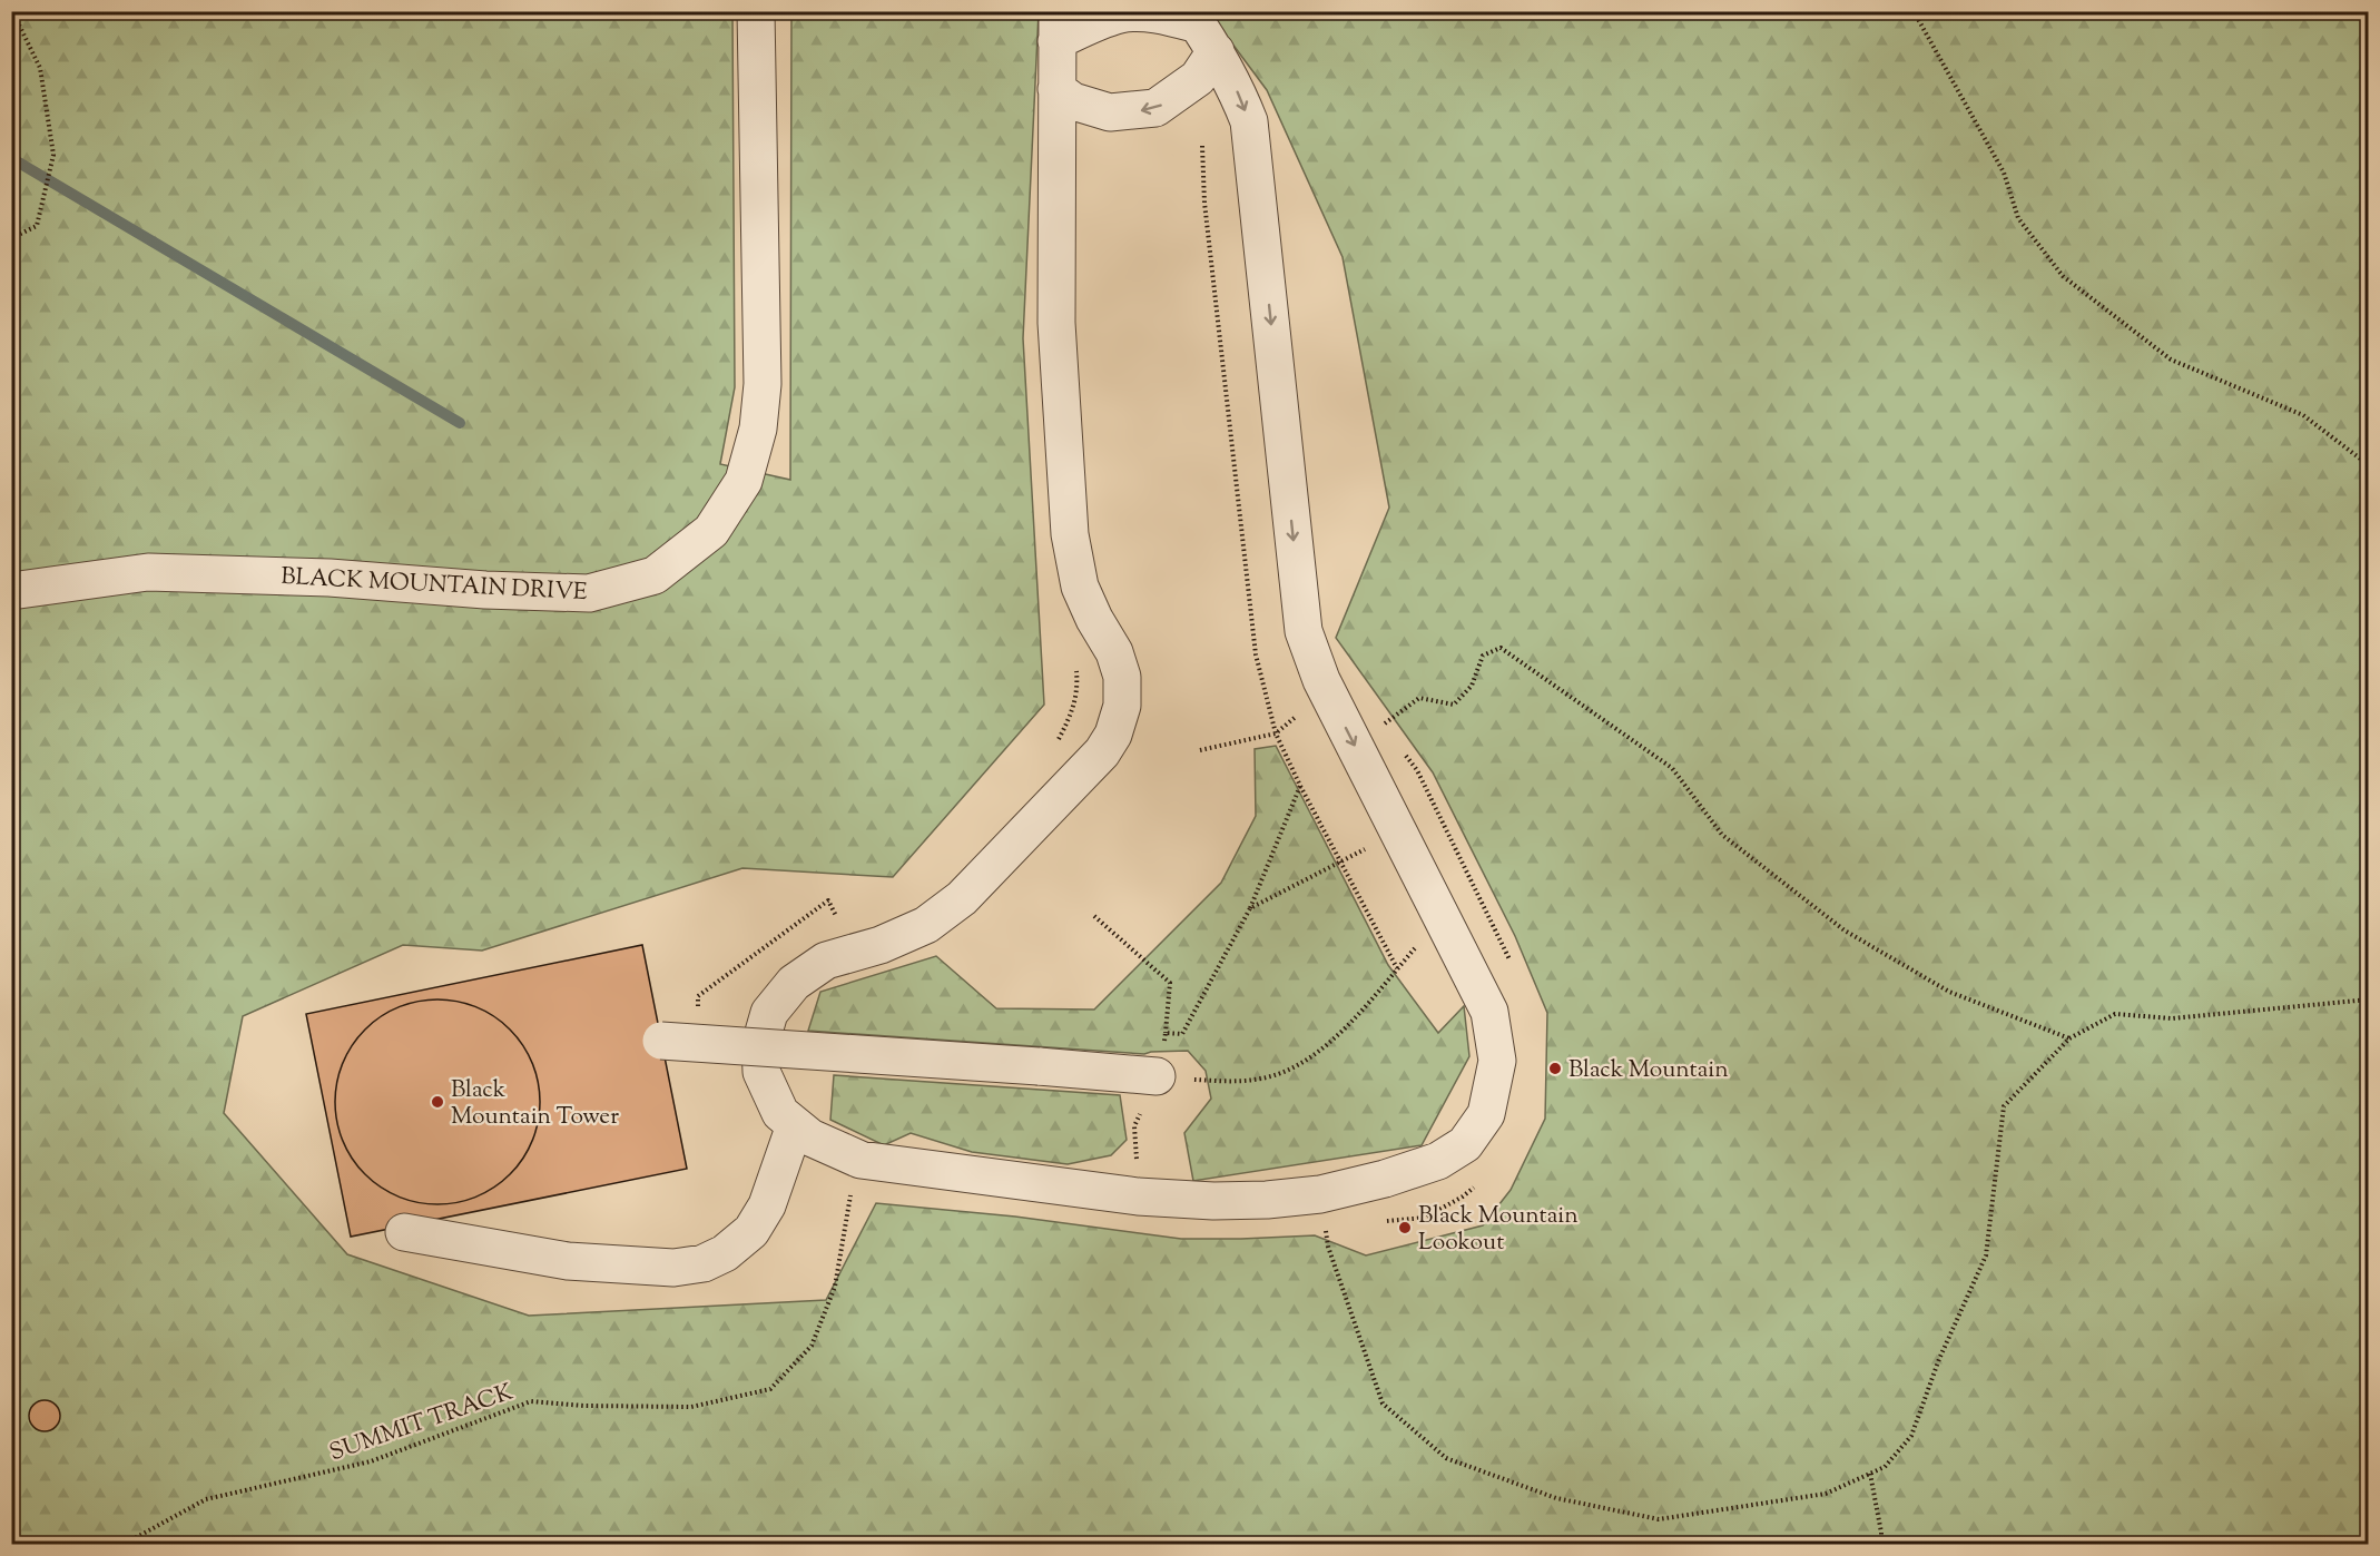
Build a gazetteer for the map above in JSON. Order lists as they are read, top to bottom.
{
  "streets": {
    "street": ["BLACK MOUNTAIN DRIVE"],
    "path": ["SUMMIT TRACK"]
  },
  "places": ["Black Mountain", "Black Mountain Tower", "Black Mountain Lookout"]
}
